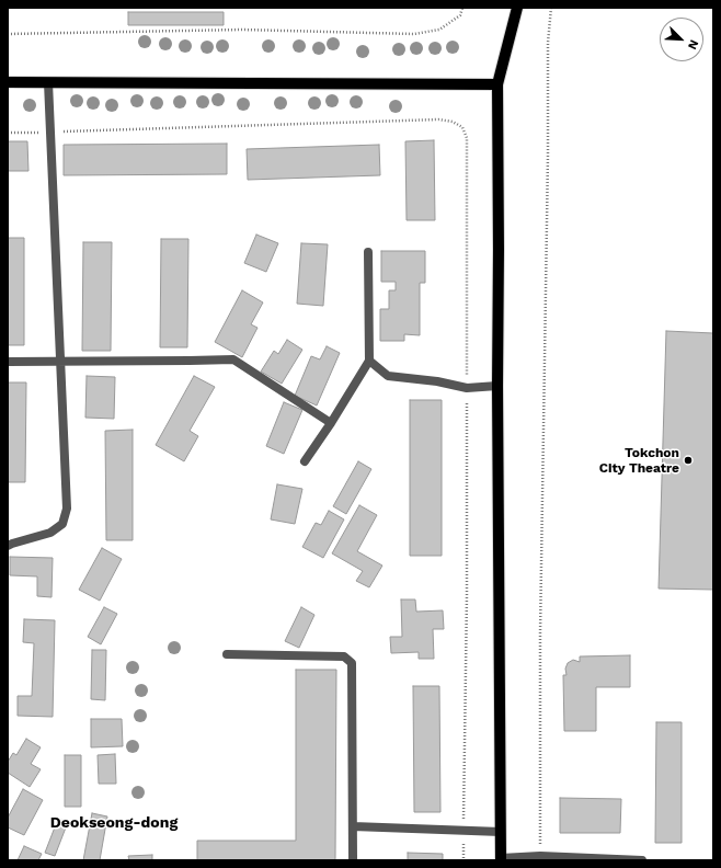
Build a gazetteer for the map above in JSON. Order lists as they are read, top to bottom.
{
  "districts": ["Deokseong-dong"],
  "places": ["Tokchon City Theatre"],
  "north": "bottom right"
}
